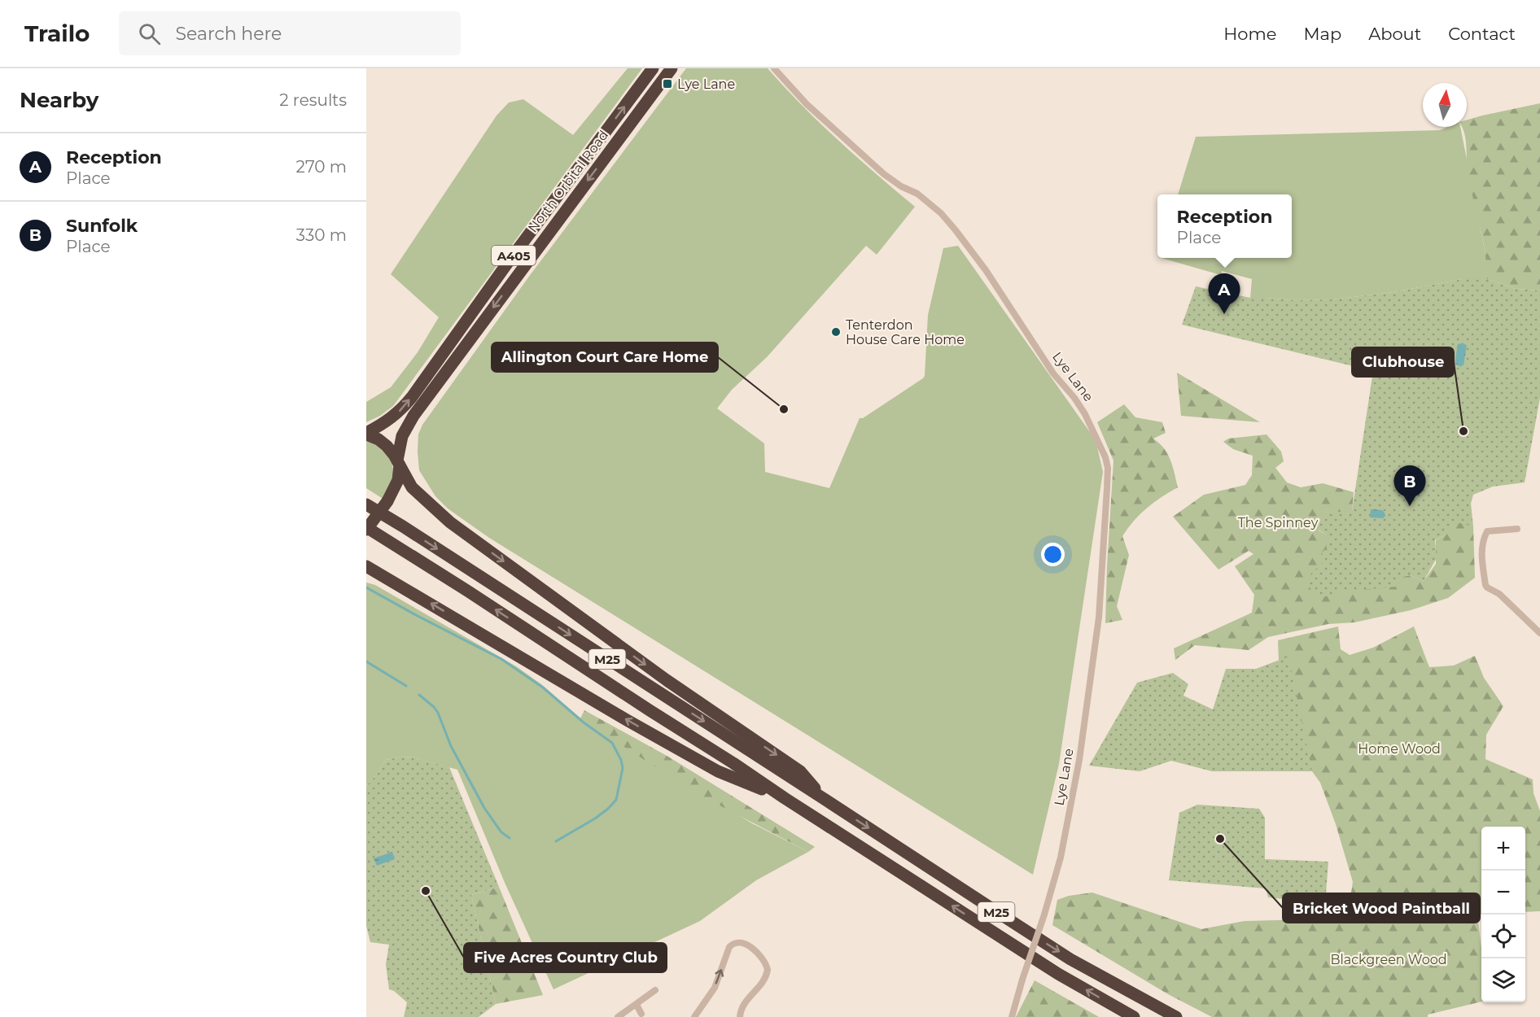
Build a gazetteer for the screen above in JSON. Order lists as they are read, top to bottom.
{
  "streets": {
    "highway": ["North Orbital Road", "A405", "M25"],
    "street": ["Lye Lane"]
  },
  "crossings": [
    ["North Orbital Road", "M25"]
  ],
  "parks": ["The Spinney", "Home Wood", "Blackgreen Wood"],
  "places": {
    "transit": ["Lye Lane"],
    "other": [
      "Tenterdon House Care Home",
      "Allington Court Care Home",
      "Clubhouse",
      "Bricket Wood Paintball",
      "Five Acres Country Club"
    ]
  },
  "north": "top",
  "page": {
    "header": "Trailo",
    "search": "Search here",
    "nav": [
      "Home",
      "Map",
      "About",
      "Contact"
    ],
    "heading": ["Nearby", "2 results"],
    "list": [
      {
        "mark": "A",
        "name": "Reception",
        "note": "Place",
        "value": "270 m"
      },
      {
        "mark": "B",
        "name": "Sunfolk",
        "note": "Place",
        "value": "330 m"
      }
    ],
    "popup": ["Reception", "Place"],
    "pins": ["A", "B"],
    "map_buttons": ["+", "−"]
  }
}
